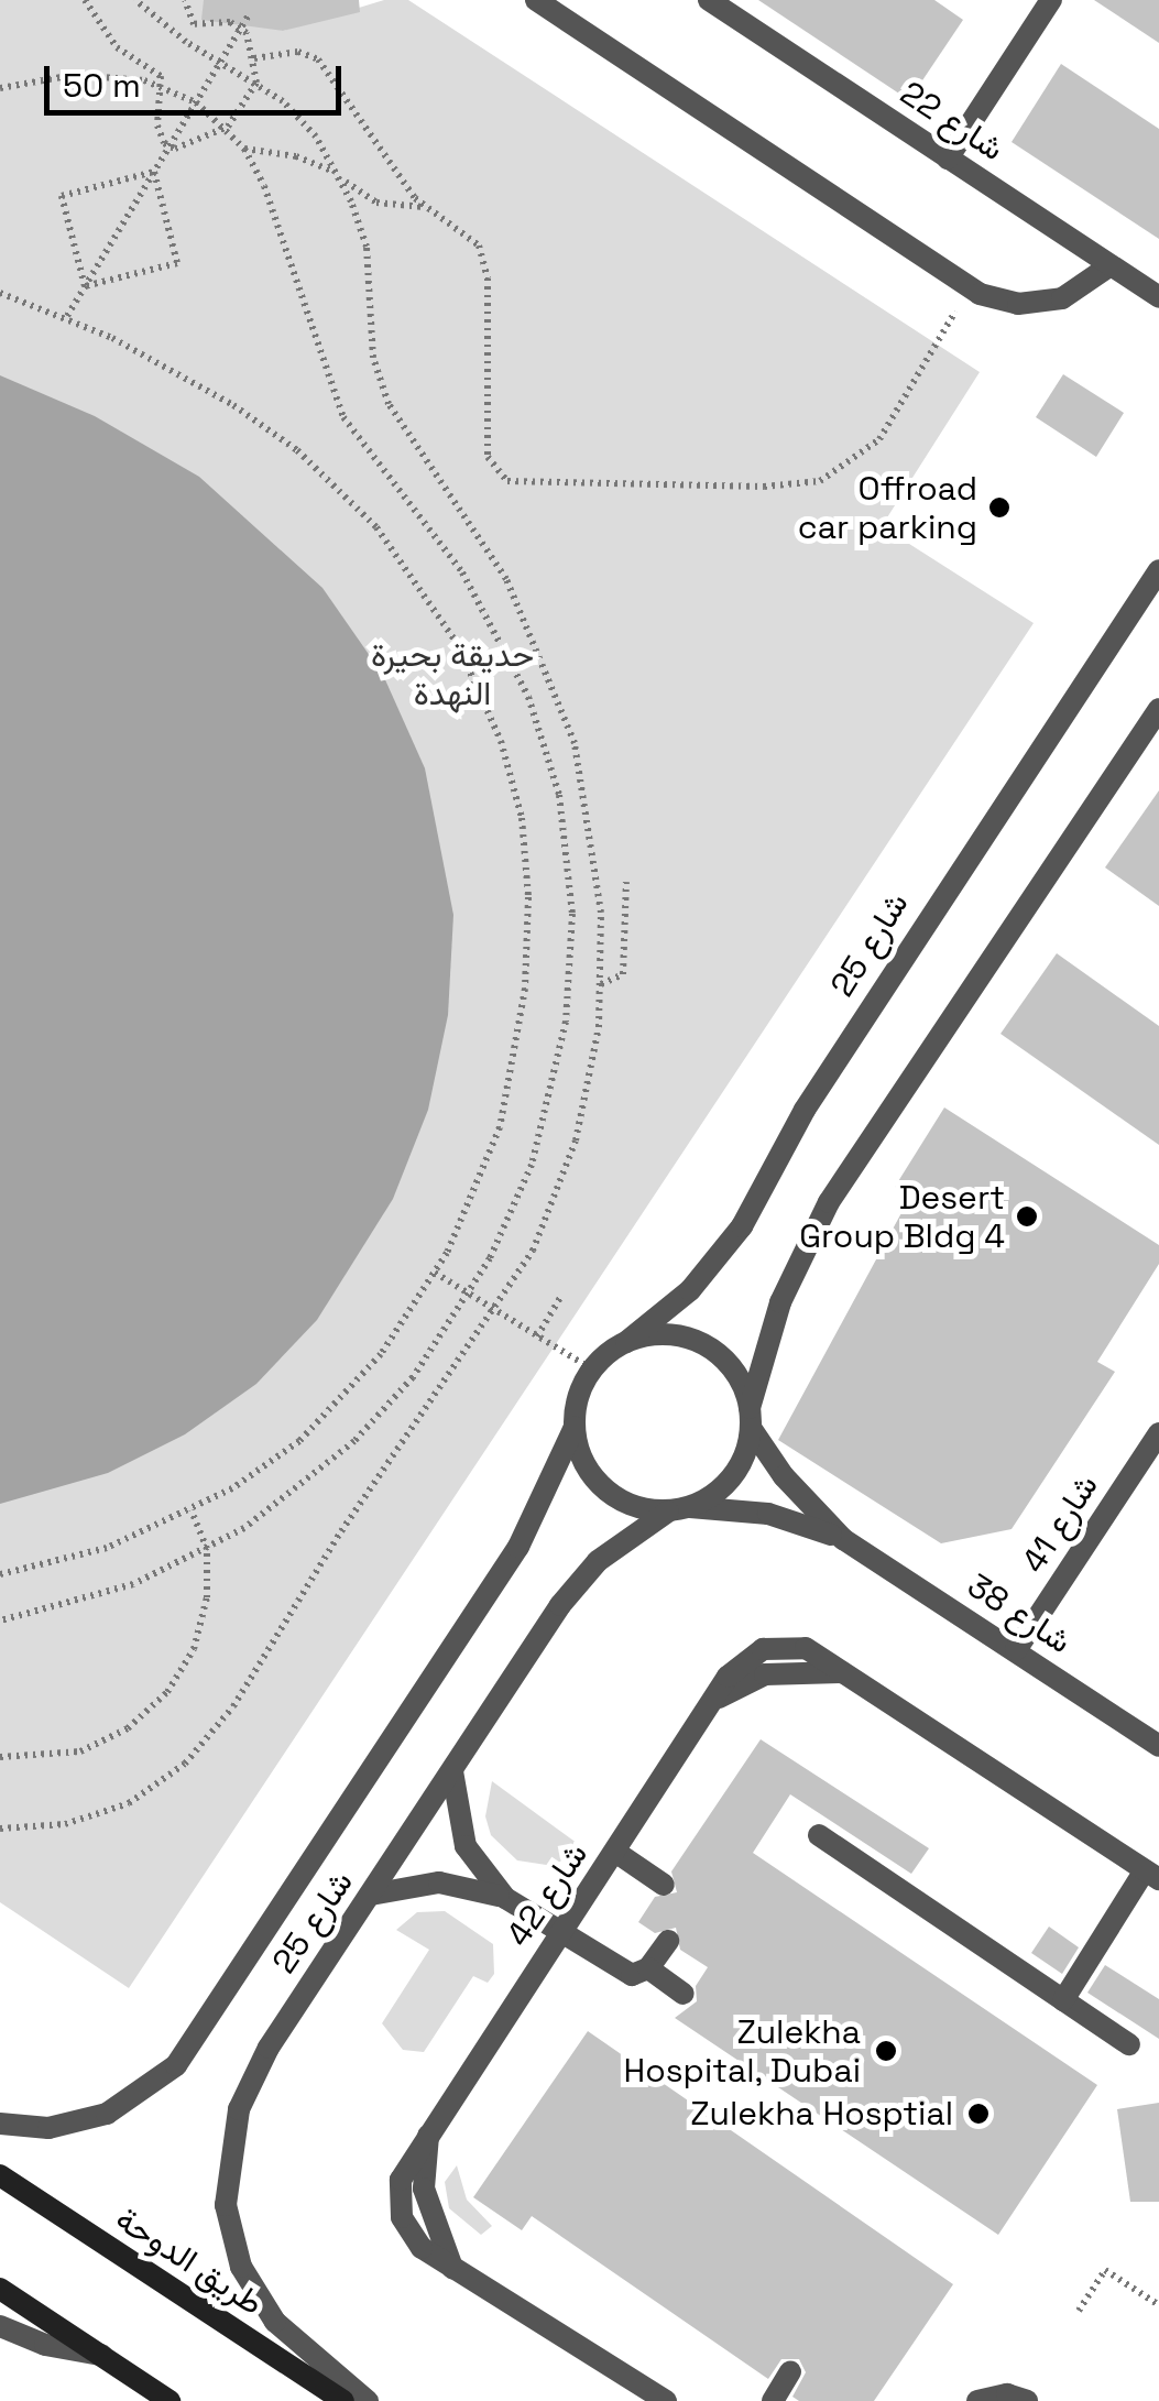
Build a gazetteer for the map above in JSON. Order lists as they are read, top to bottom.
{
  "streets": {
    "main road": ["طريق الدوحة"],
    "street": [
      "شارع 22",
      "شارع 25",
      "شارع 41",
      "شارع 38",
      "شارع 42"
    ]
  },
  "crossings": [
    ["شارع 25", "شارع 38"],
    ["شارع 41", "شارع 38"]
  ],
  "parks": ["حديقة بحيرة النهدة"],
  "places": [
    "Offroad car parking",
    "Desert Group Bldg 4",
    "Zulekha Hospital, Dubai",
    "Zulekha Hosptial"
  ],
  "scale_bar": "50 m"
}
